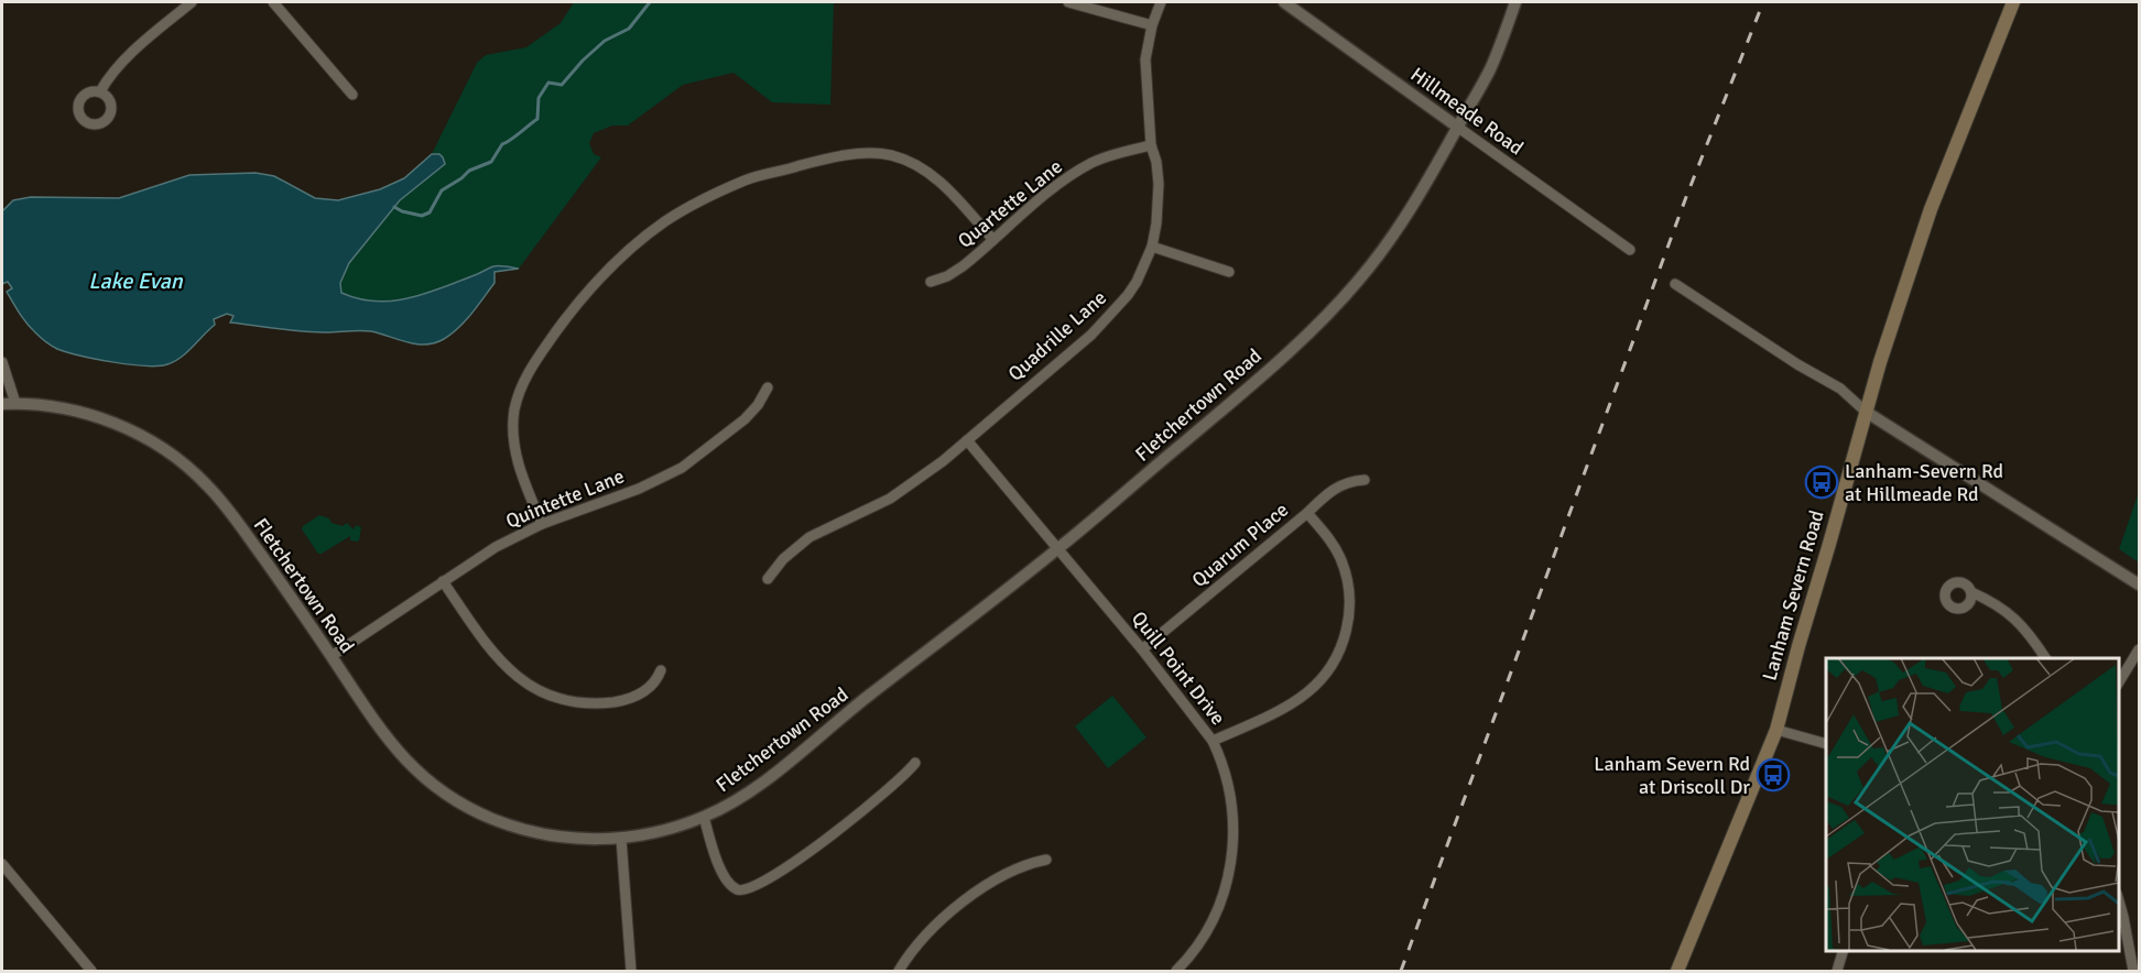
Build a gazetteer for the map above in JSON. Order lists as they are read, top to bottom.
{
  "streets": {
    "main road": ["Lanham Severn Road"],
    "street": [
      "Hillmeade Road",
      "Quartette Lane",
      "Quadrille Lane",
      "Fletchertown Road",
      "Quintette Lane",
      "Quarum Place",
      "Quill Point Drive"
    ]
  },
  "crossings": [
    ["Hillmeade Road", "Fletchertown Road"],
    ["Quartette Lane", "Quadrille Lane"],
    ["Quadrille Lane", "Quill Point Drive"],
    ["Fletchertown Road", "Quintette Lane"],
    ["Fletchertown Road", "Quill Point Drive"],
    ["Quarum Place", "Quill Point Drive"]
  ],
  "water": ["Lake Evan"],
  "places": {
    "bus stop": ["Lanham-Severn Rd at Hillmeade Rd", "Lanham Severn Rd at Driscoll Dr"]
  }
}
